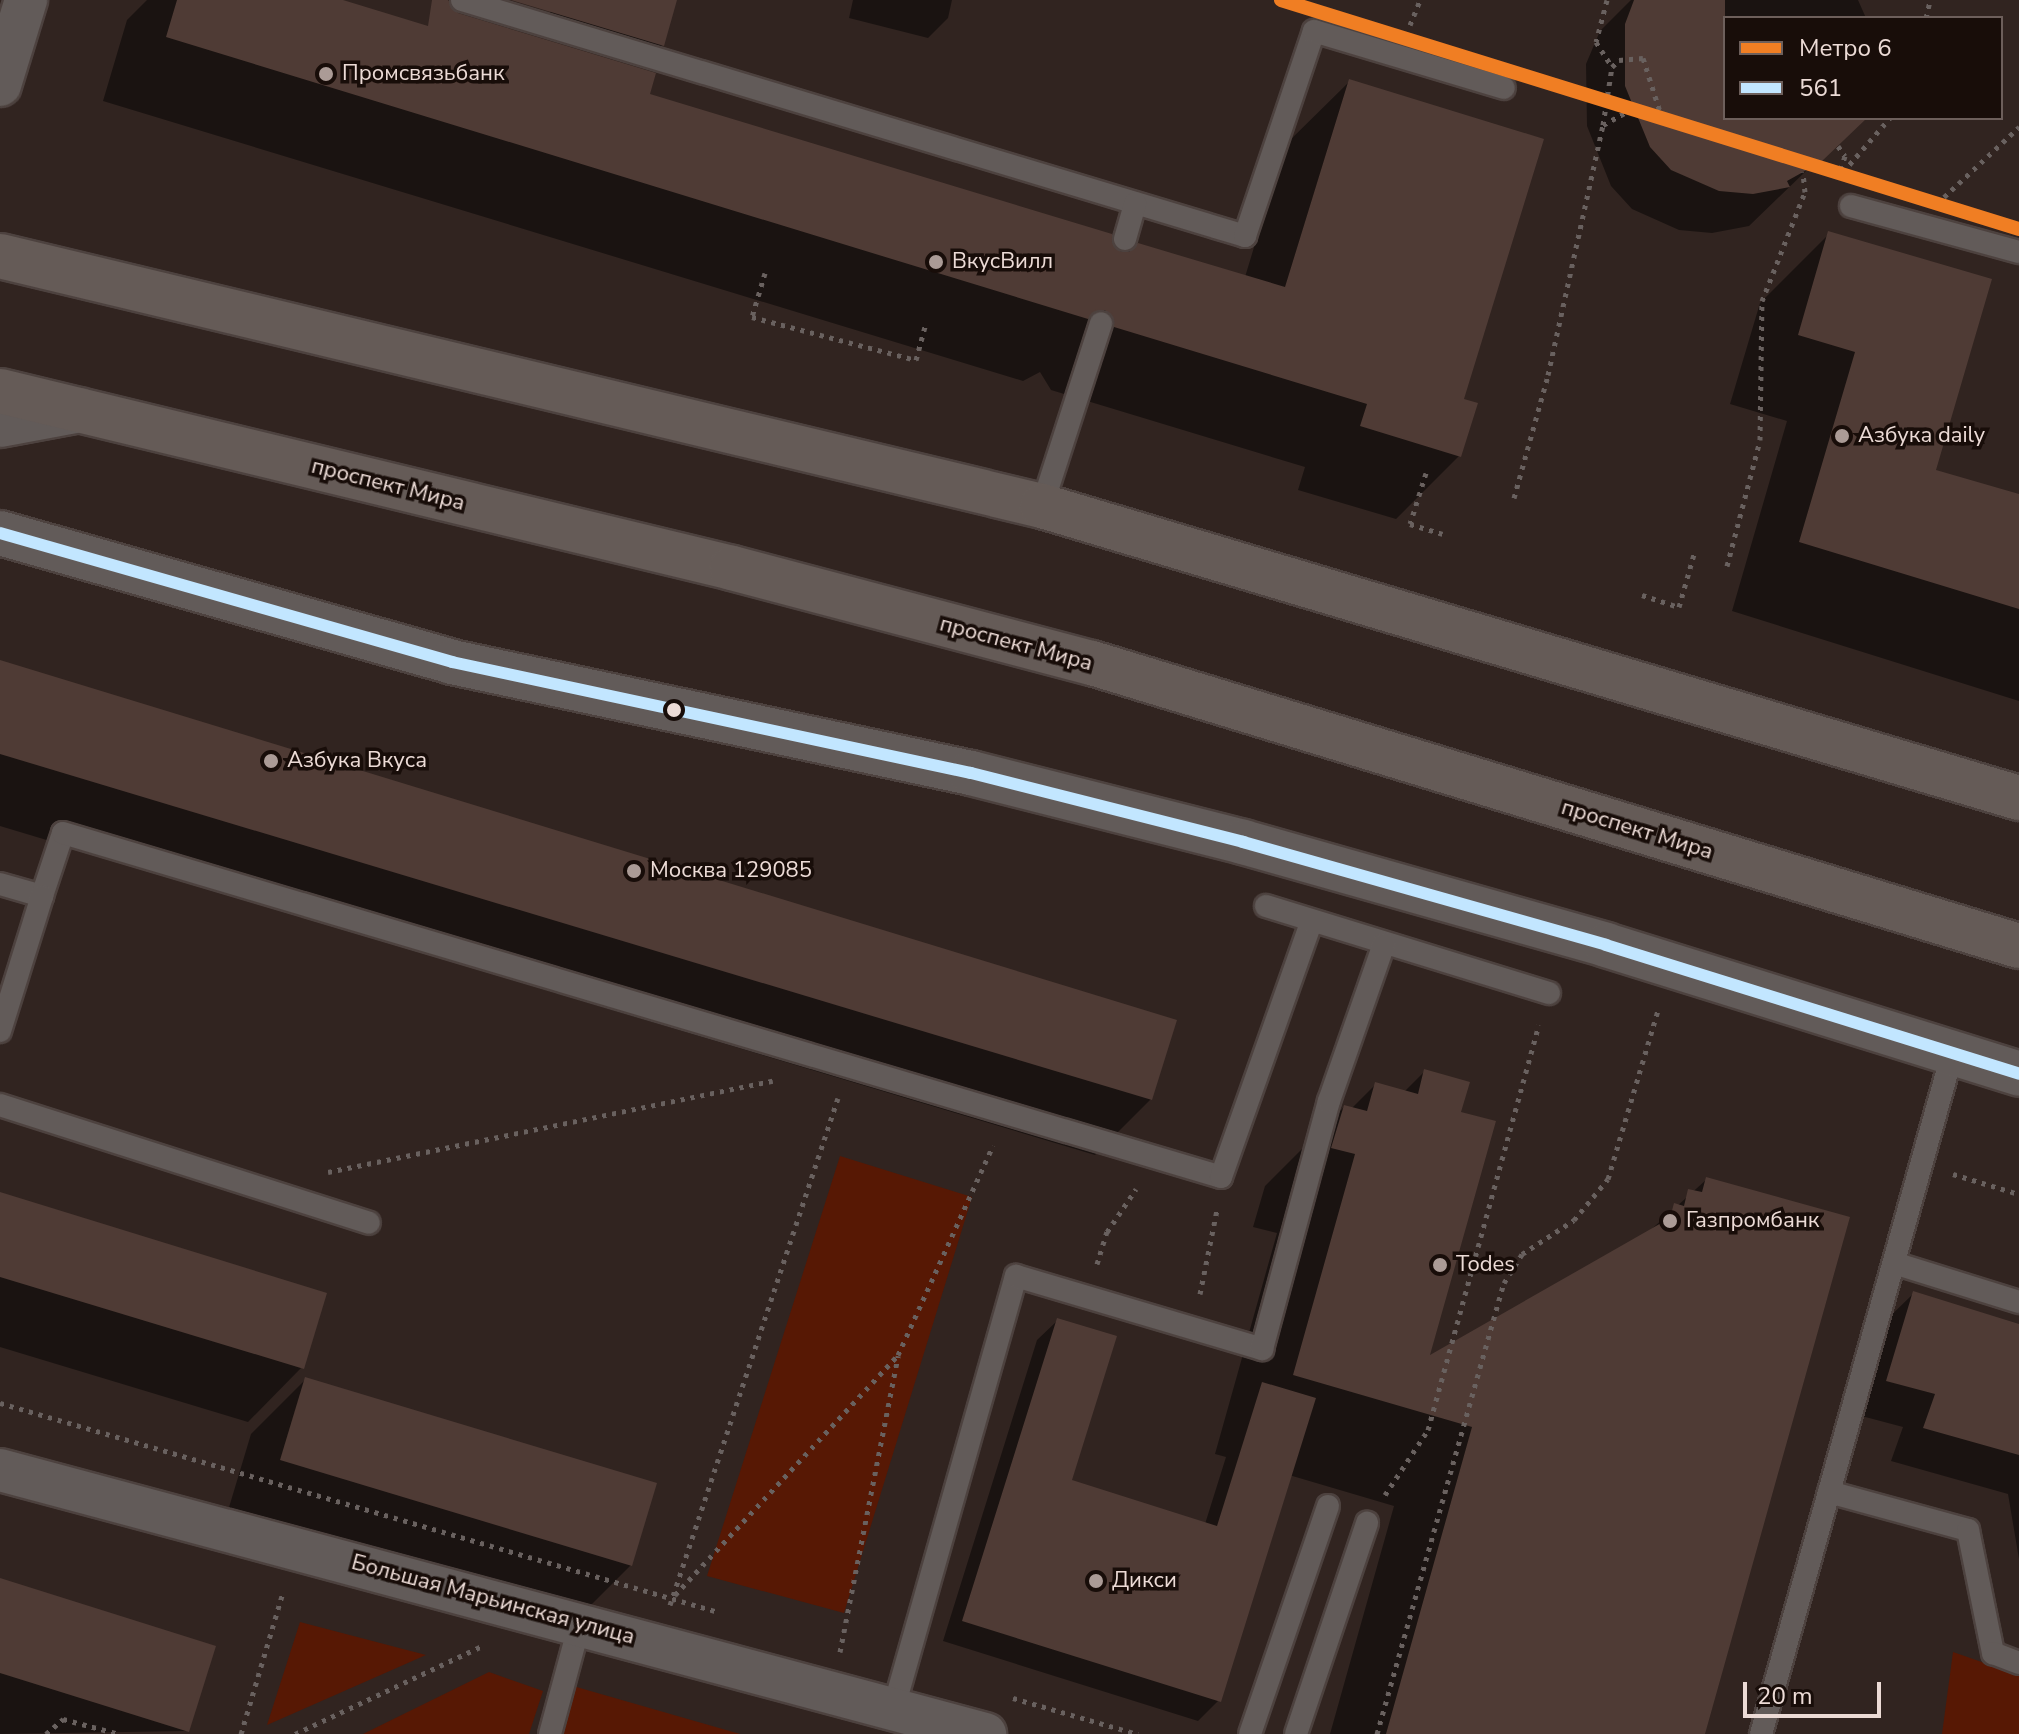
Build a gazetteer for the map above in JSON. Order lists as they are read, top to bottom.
{
  "streets": {
    "main road": ["проспект Мира"],
    "street": ["Большая Марьинская улица"]
  },
  "places": [
    "Промсвязьбанк",
    "ВкусВилл",
    "Азбука daily",
    "Азбука Вкуса",
    "Москва 129085",
    "Газпромбанк",
    "Todes",
    "Дикси"
  ],
  "lines": ["metro line 6", "transit line 561"],
  "legend": ["Метро 6", "561"],
  "scale_bar": "20 m"
}
